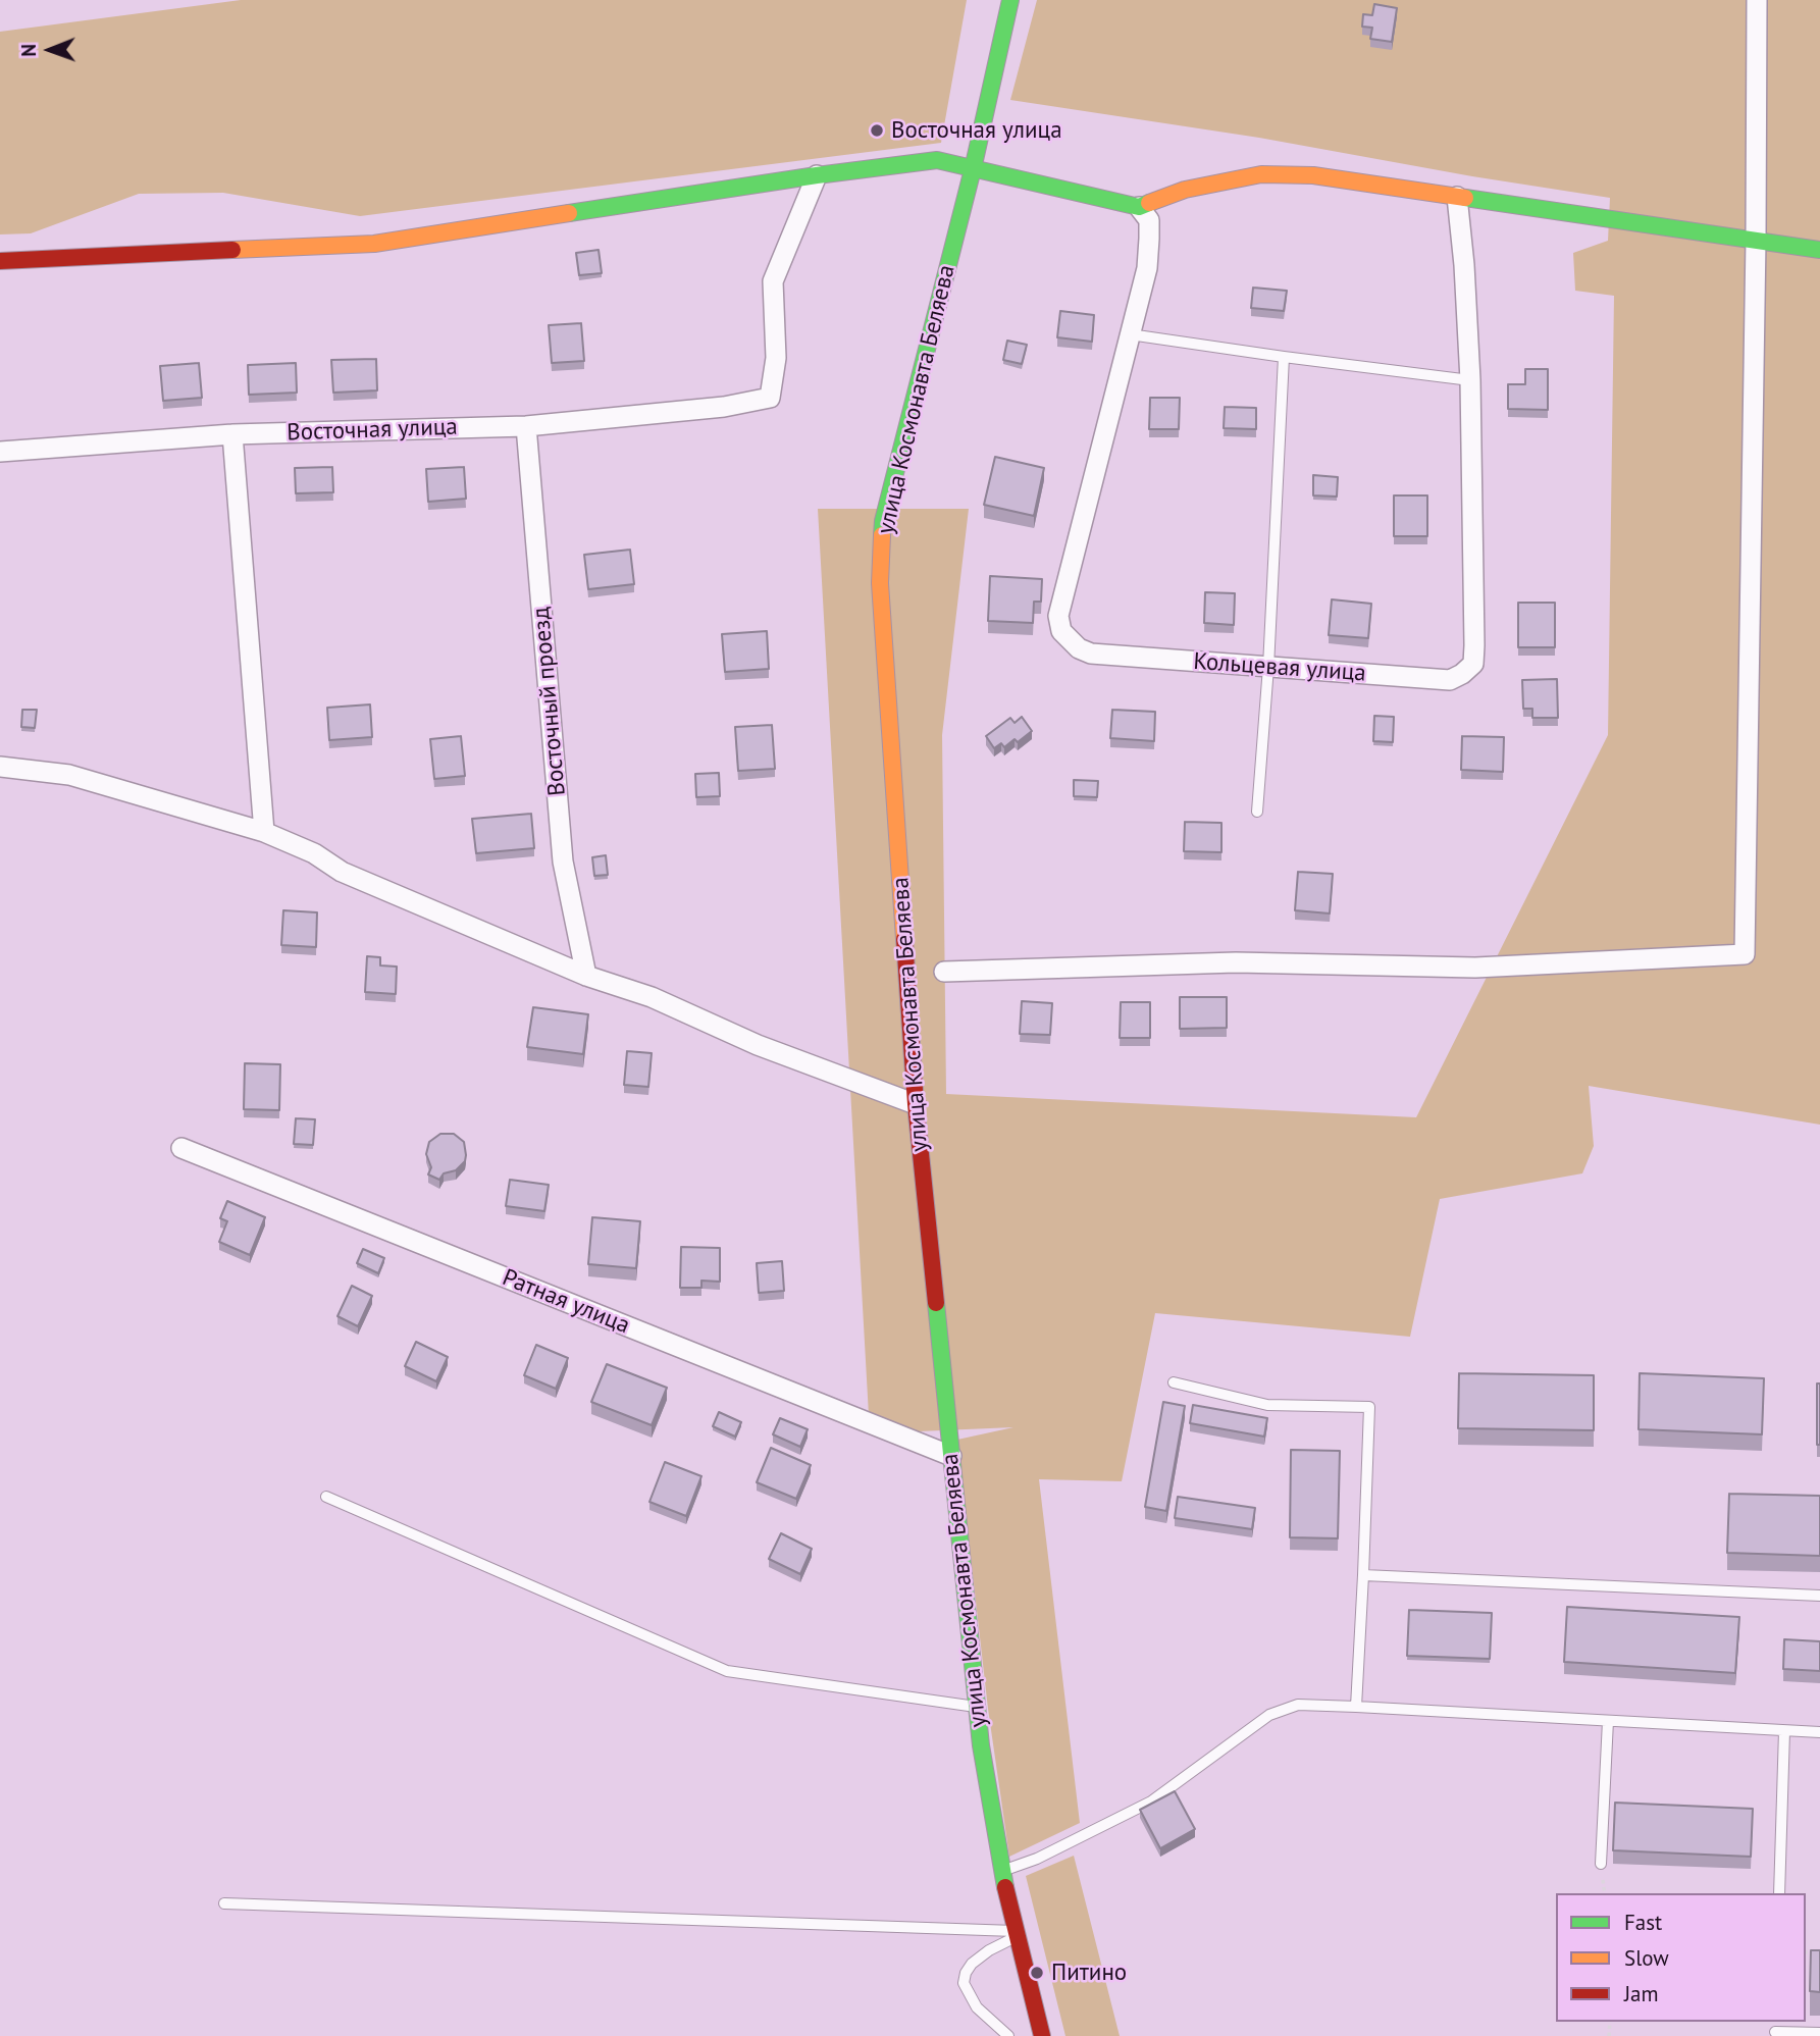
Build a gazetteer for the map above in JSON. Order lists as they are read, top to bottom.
{
  "streets": {
    "street": [
      "улица Космонавта Беляева",
      "Восточная улица",
      "Кольцевая улица",
      "Восточный проезд",
      "Ратная улица"
    ]
  },
  "crossings": [
    ["улица Космонавта Беляева", "Ратная улица"],
    ["Восточная улица", "Восточный проезд"]
  ],
  "places": ["Восточная улица", "Питино"],
  "legend": ["Fast", "Slow", "Jam"],
  "north": "left"
}
